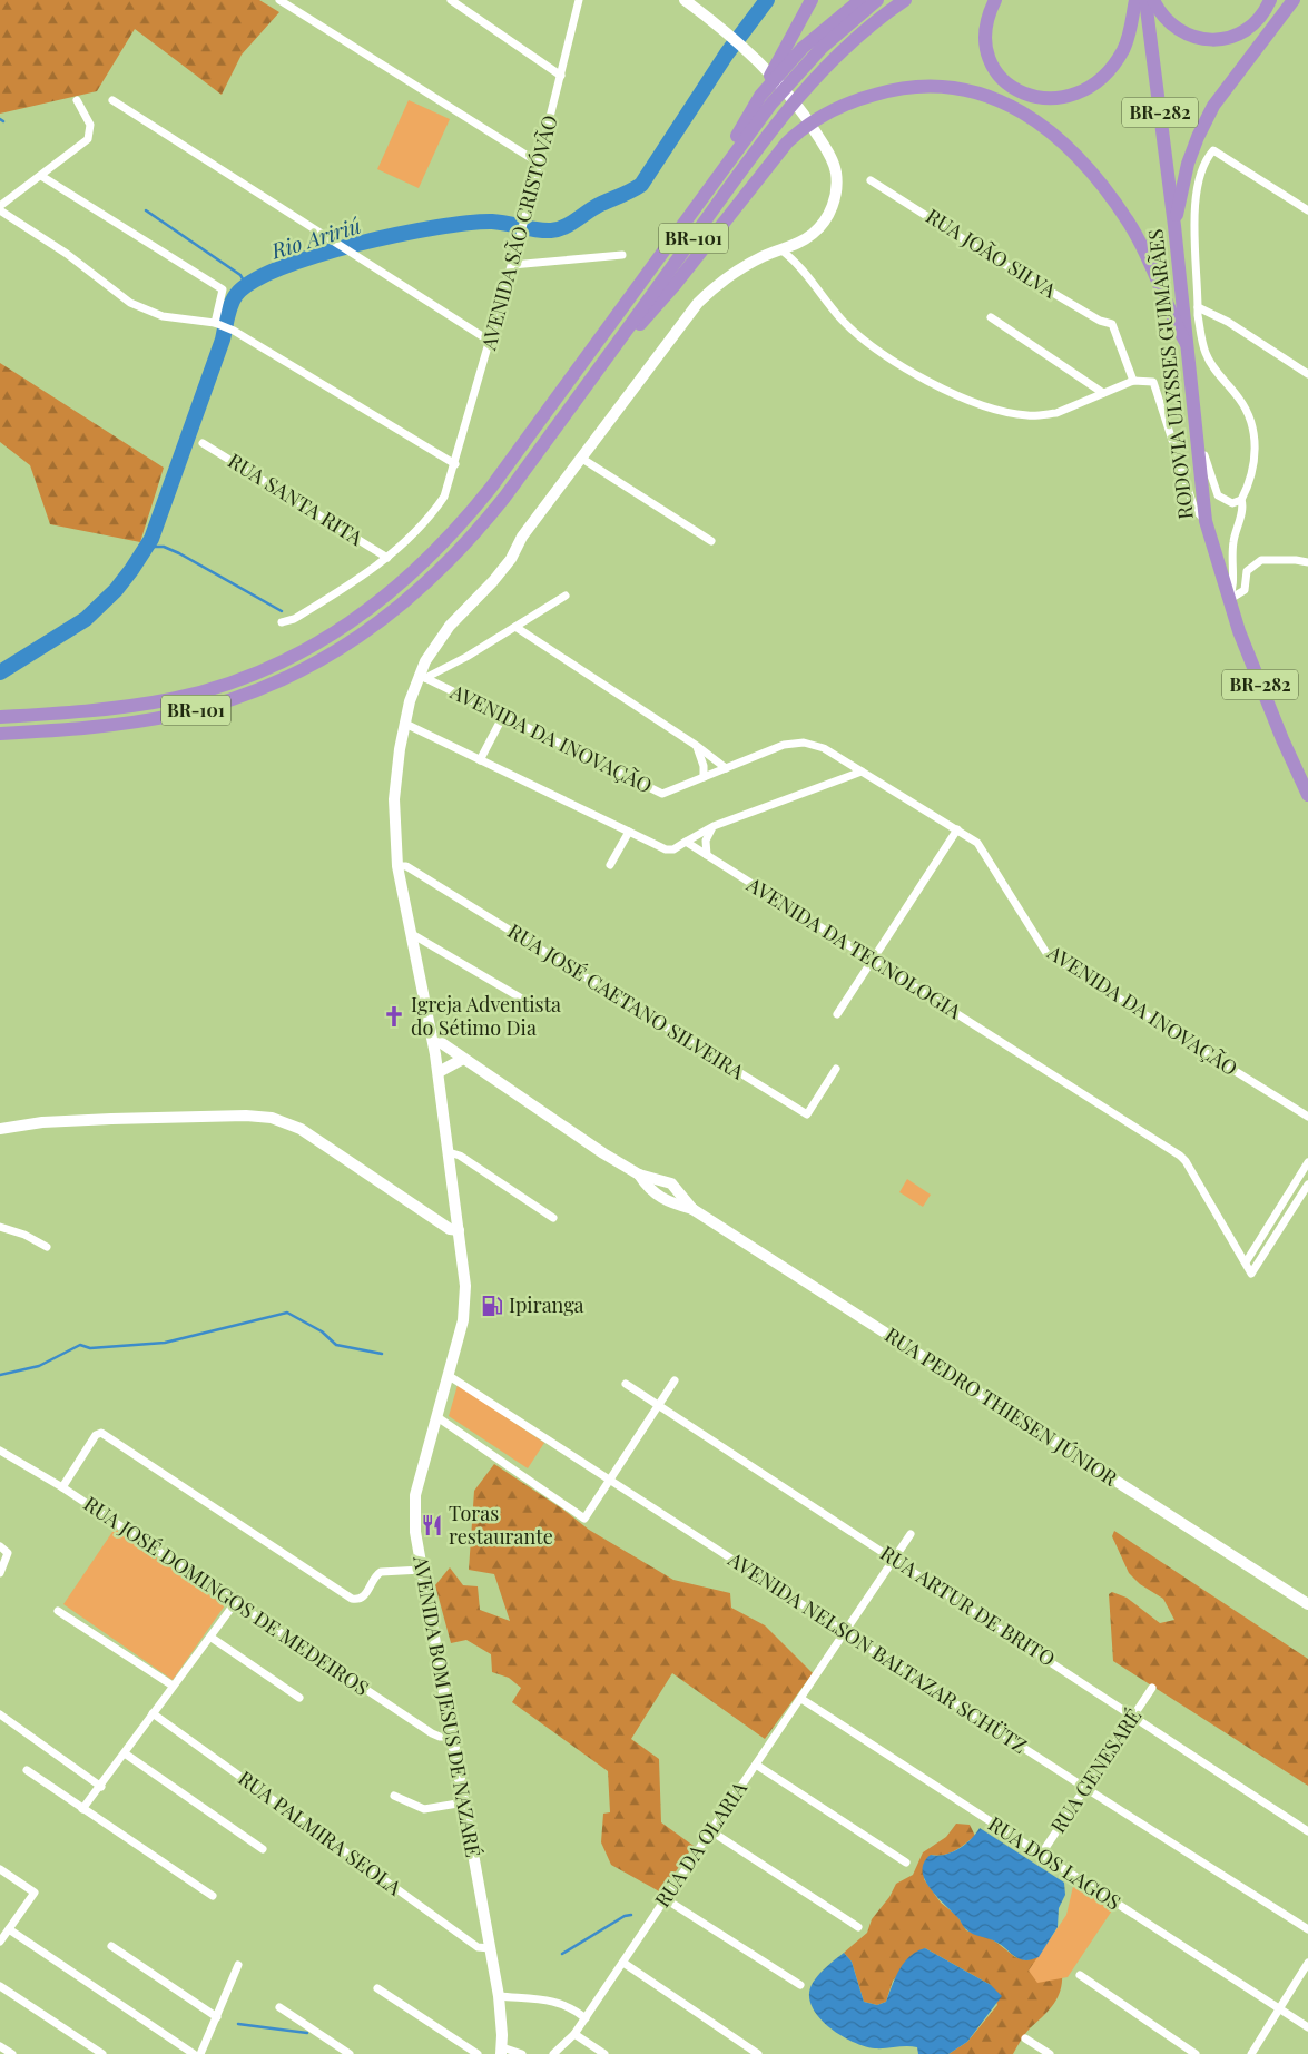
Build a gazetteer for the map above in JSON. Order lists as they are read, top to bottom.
{
  "streets": {
    "highway": ["BR-282", "BR-101", "RODOVIA ULYSSES GUIMARÃES"],
    "main road": ["RUA PEDRO THIESEN JÚNIOR", "AVENIDA BOM JESUS DE NAZARÉ"],
    "street": [
      "AVENIDA SÃO CRISTÓVÃO",
      "RUA JOÃO SILVA",
      "RUA SANTA RITA",
      "AVENIDA DA INOVAÇÃO",
      "AVENIDA DA TECNOLOGIA",
      "RUA JOSÉ CAETANO SILVEIRA",
      "RUA JOSÉ DOMINGOS DE MEDEIROS",
      "RUA ARTUR DE BRITO",
      "AVENIDA NELSON BALTAZAR SCHÜTZ",
      "RUA GENESARÉ",
      "RUA PALMIRA SEOLA",
      "RUA DA OLARIA",
      "RUA DOS LAGOS"
    ]
  },
  "crossings": [
    ["AVENIDA SÃO CRISTÓVÃO", "RUA SANTA RITA"],
    ["RUA JOSÉ DOMINGOS DE MEDEIROS", "AVENIDA BOM JESUS DE NAZARÉ"],
    ["RUA ARTUR DE BRITO", "RUA GENESARÉ"],
    ["RUA ARTUR DE BRITO", "RUA DA OLARIA"],
    ["AVENIDA NELSON BALTAZAR SCHÜTZ", "AVENIDA BOM JESUS DE NAZARÉ"],
    ["AVENIDA NELSON BALTAZAR SCHÜTZ", "RUA GENESARÉ"],
    ["AVENIDA NELSON BALTAZAR SCHÜTZ", "RUA DA OLARIA"],
    ["AVENIDA BOM JESUS DE NAZARÉ", "RUA PALMIRA SEOLA"],
    ["RUA GENESARÉ", "RUA DOS LAGOS"],
    ["RUA DA OLARIA", "RUA DOS LAGOS"]
  ],
  "water": ["Rio Aririú"],
  "places": {
    "church": ["Igreja Adventista do Sétimo Dia"],
    "fuel station": ["Ipiranga"],
    "restaurant": ["Toras restaurante"]
  }
}
